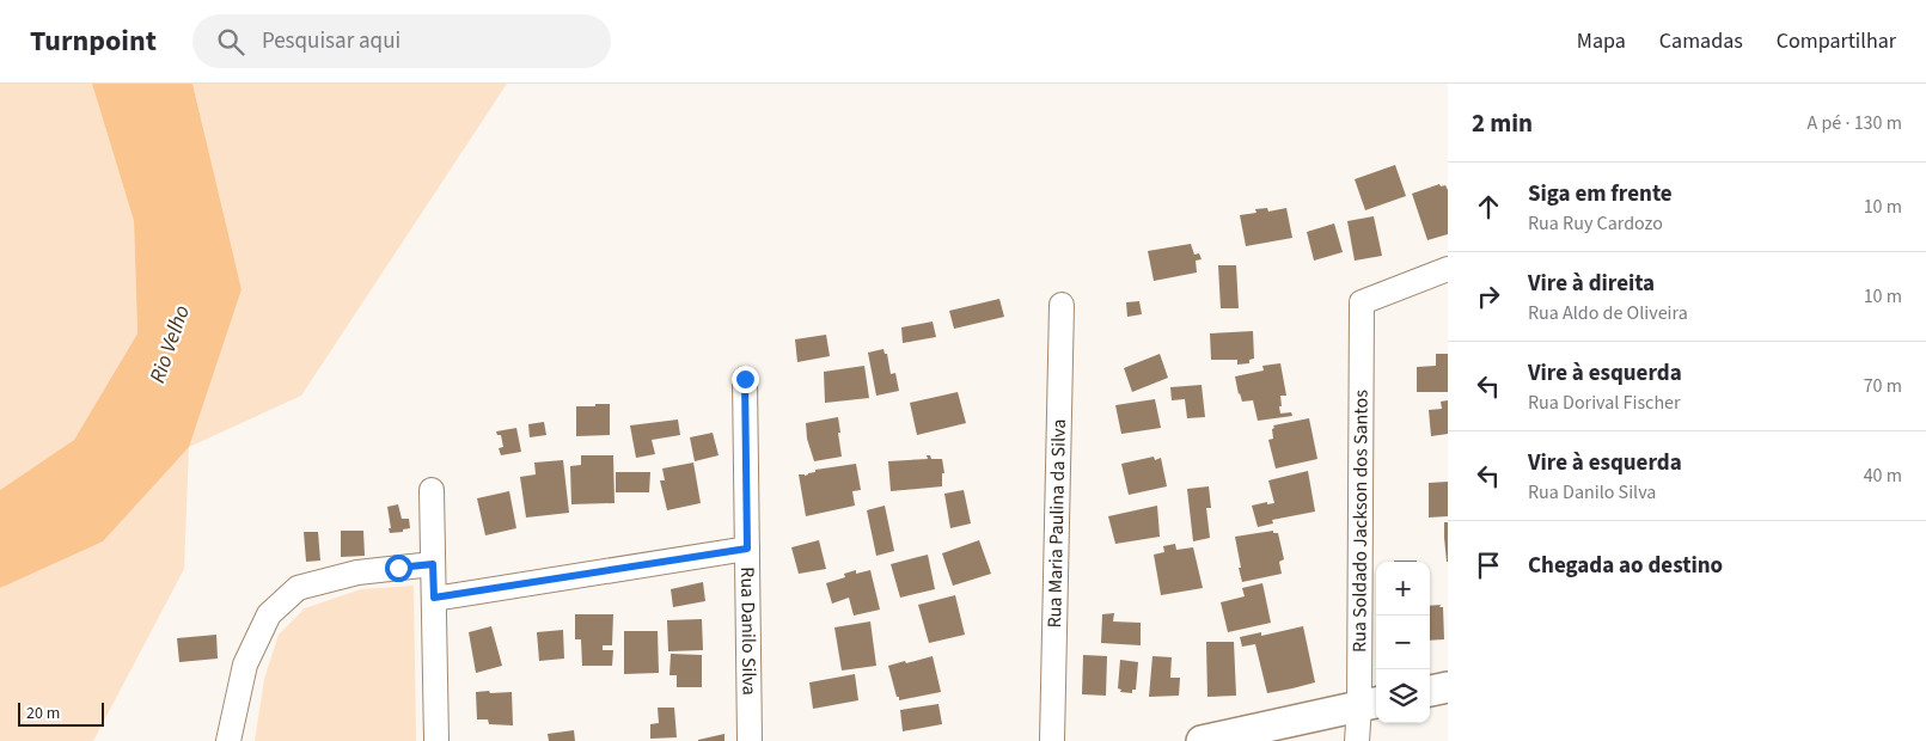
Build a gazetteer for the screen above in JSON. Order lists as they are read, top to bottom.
{
  "streets": {
    "street": ["Rua Soldado Jackson dos Santos", "Rua Maria Paulina da Silva", "Rua Danilo Silva"]
  },
  "water": ["Rio Velho"],
  "scale_bar": "20 m",
  "page": {
    "header": "Turnpoint",
    "search": "Pesquisar aqui",
    "nav": ["Mapa", "Camadas", "Compartilhar"],
    "heading": ["2 min", "A pé · 130 m"],
    "list": [
      ["Siga em frente", "Rua Ruy Cardozo", "10 m"],
      ["Vire à direita", "Rua Aldo de Oliveira", "10 m"],
      ["Vire à esquerda", "Rua Dorival Fischer", "70 m"],
      ["Vire à esquerda", "Rua Danilo Silva", "40 m"],
      "Chegada ao destino"
    ],
    "map_buttons": ["+", "−"],
    "scale": "20 m"
  }
}
